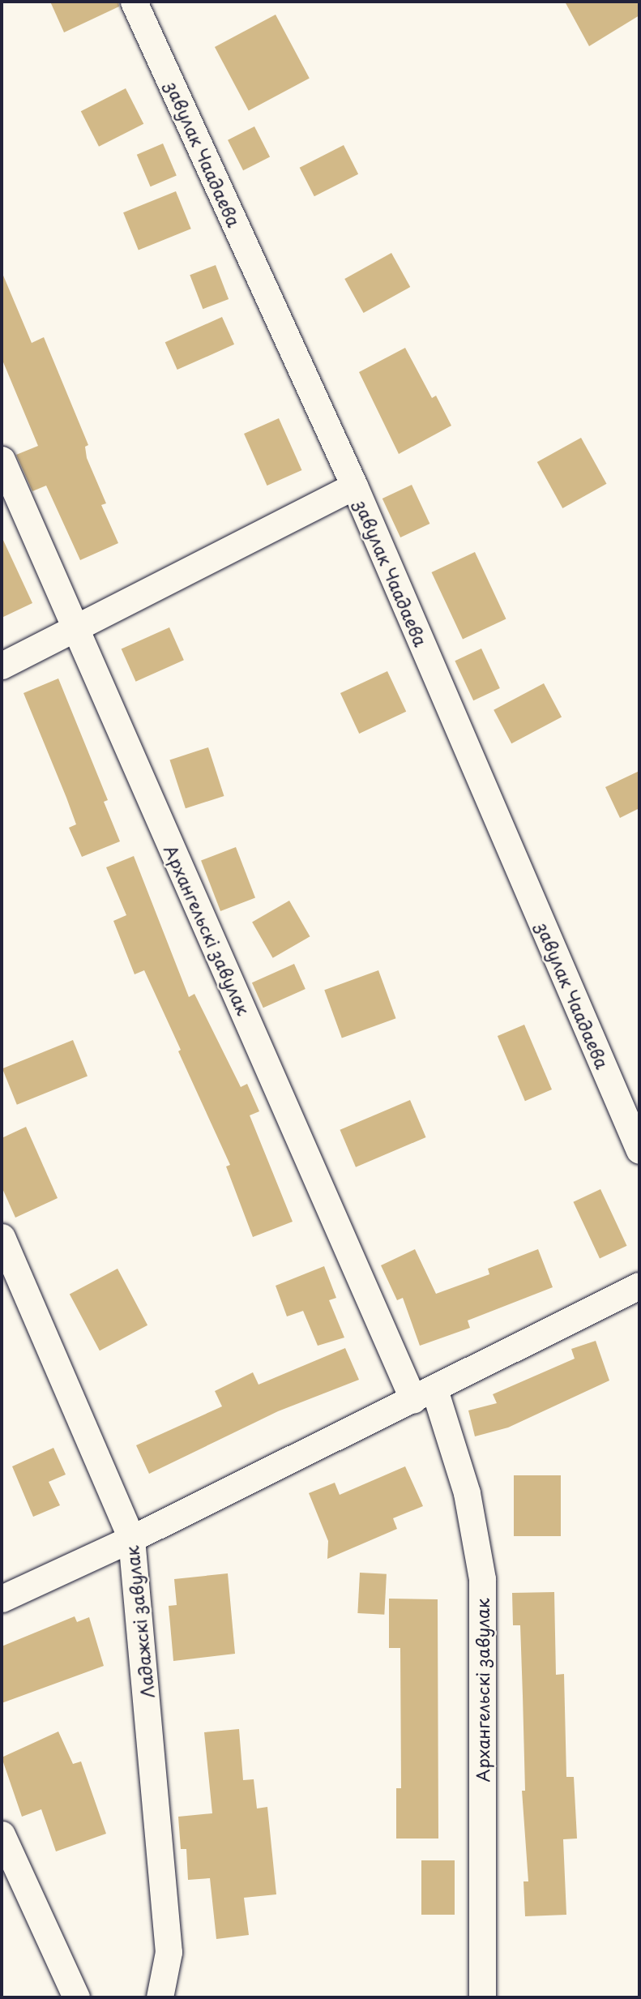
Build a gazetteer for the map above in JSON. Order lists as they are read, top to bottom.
{
  "streets": {
    "street": ["завулак Чаадаева", "Архангельскі завулак", "Ладажскі завулак"]
  }
}
